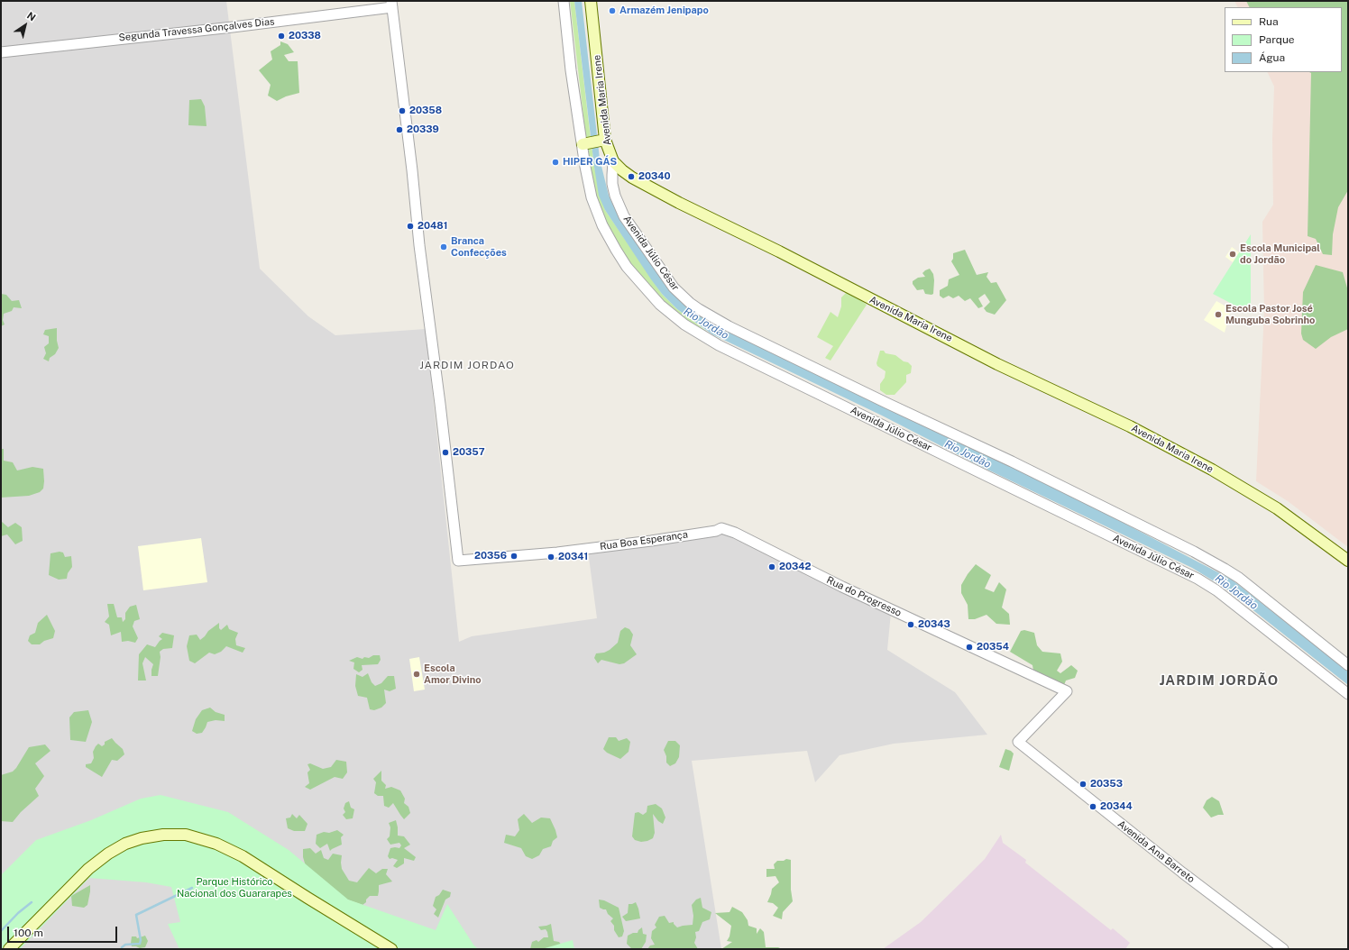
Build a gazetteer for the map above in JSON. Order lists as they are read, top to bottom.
{
  "streets": {
    "main road": ["Avenida Maria Irene"],
    "street": [
      "Segunda Travessa Gonçalves Dias",
      "Avenida Júlio César",
      "Rua Boa Esperança",
      "Rua do Progresso",
      "Avenida Ana Barreto"
    ]
  },
  "crossings": [
    ["Segunda Travessa Gonçalves Dias", "Rua Boa Esperança"],
    ["Avenida Maria Irene", "Avenida Júlio César"],
    ["Rua Boa Esperança", "Rua do Progresso"],
    ["Rua do Progresso", "Avenida Ana Barreto"]
  ],
  "districts": ["JARDIM JORDAO", "JARDIM JORDÃO"],
  "water": ["Rio Jordão"],
  "parks": ["Parque Histórico Nacional dos Guararapes"],
  "places": [
    "Armazém Jenipapo",
    "20338",
    "20358",
    "20339",
    "HIPER GÁS",
    "20340",
    "20481",
    "Branca Confecções",
    "Escola Municipal do Jordão",
    "Escola Pastor José Munguba Sobrinho",
    "20357",
    "20356",
    "20341",
    "20342",
    "20343",
    "20354",
    "Escola Amor Divino",
    "20353",
    "20344"
  ],
  "legend": ["Rua", "Parque", "Água"],
  "scale_bar": "100 m",
  "north": "top right"
}
